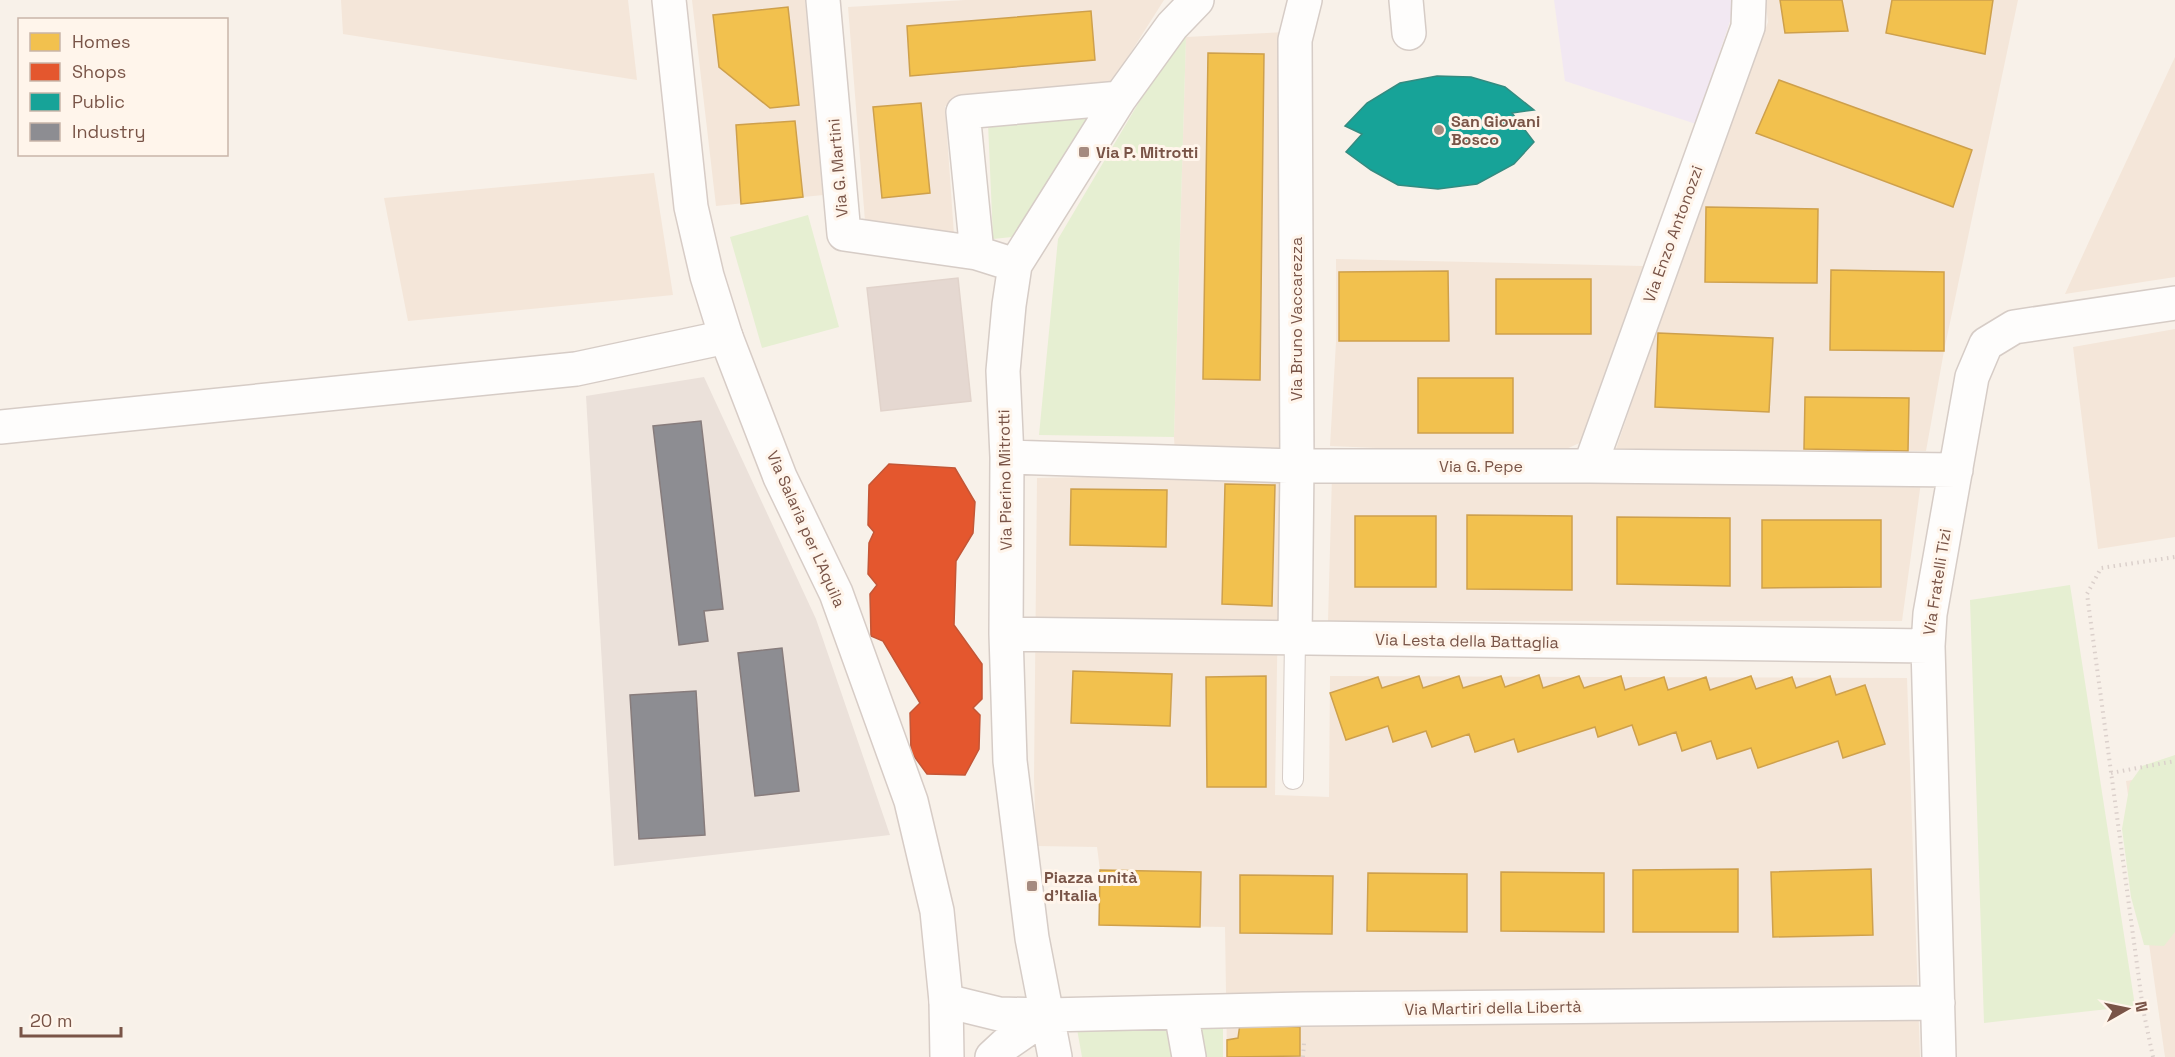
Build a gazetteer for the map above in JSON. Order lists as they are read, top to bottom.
{
  "streets": {
    "street": [
      "Via G. Martini",
      "Via Enzo Antonozzi",
      "Via Bruno Vaccarezza",
      "Via G. Pepe",
      "Via Pierino Mitrotti",
      "Via Salaria per L'Aquila",
      "Via Fratelli Tizi",
      "Via Lesta della Battaglia",
      "Via Martiri della Libertà"
    ]
  },
  "crossings": [
    ["Via G. Martini", "Via Pierino Mitrotti"],
    ["Via Enzo Antonozzi", "Via G. Pepe"],
    ["Via Bruno Vaccarezza", "Via G. Pepe"],
    ["Via Bruno Vaccarezza", "Via Lesta della Battaglia"],
    ["Via G. Pepe", "Via Pierino Mitrotti"],
    ["Via G. Pepe", "Via Fratelli Tizi"],
    ["Via Pierino Mitrotti", "Via Lesta della Battaglia"],
    ["Via Pierino Mitrotti", "Via Martiri della Libertà"],
    ["Via Fratelli Tizi", "Via Lesta della Battaglia"],
    ["Via Fratelli Tizi", "Via Martiri della Libertà"]
  ],
  "places": {
    "other": ["San Giovani Bosco"],
    "transit": ["Via P. Mitrotti", "Piazza unità d'Italia"]
  },
  "legend": [
    "Homes",
    "Shops",
    "Public",
    "Industry"
  ],
  "scale_bar": "20 m",
  "north": "right"
}
